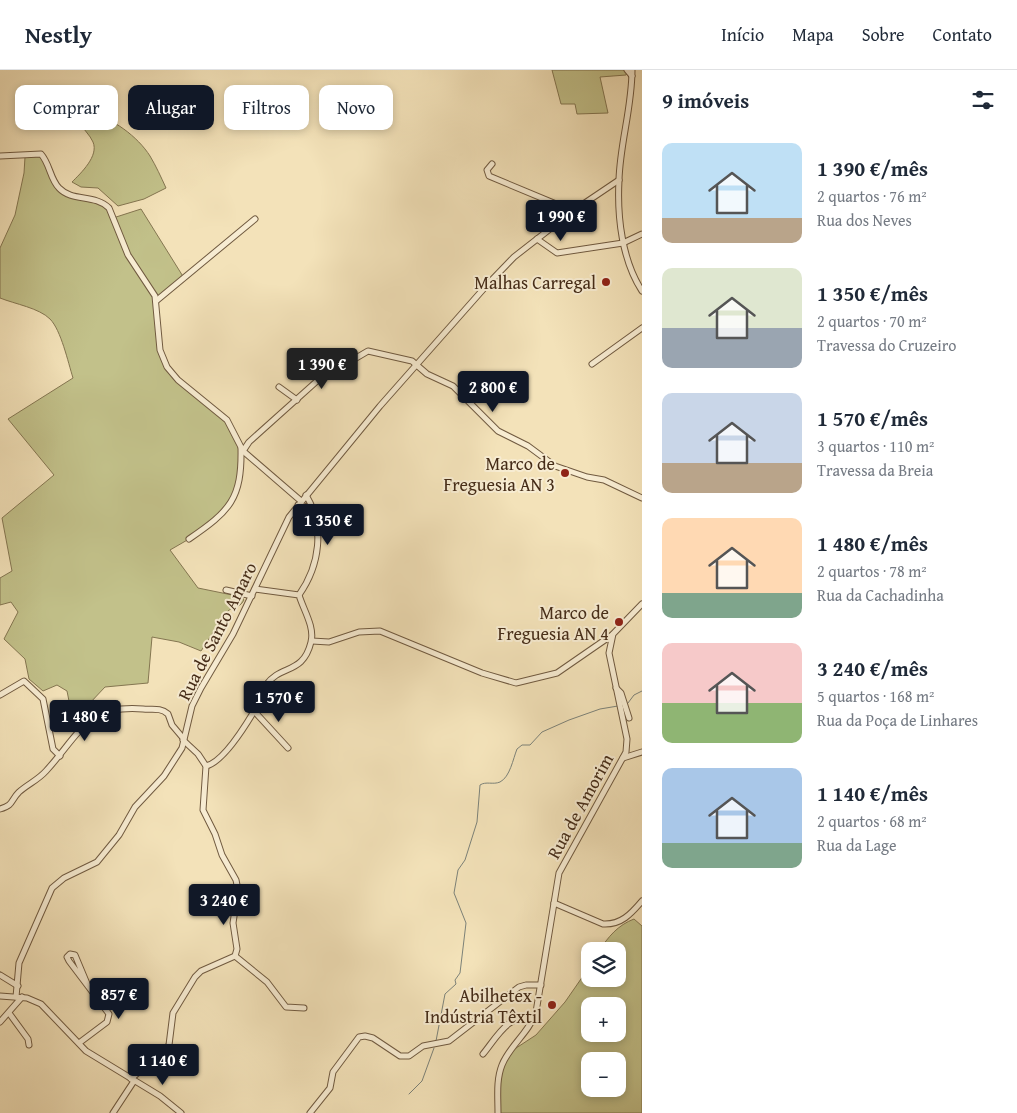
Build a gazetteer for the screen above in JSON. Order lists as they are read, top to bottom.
{
  "streets": {
    "street": ["Rua de Santo Amaro", "Rua de Amorim"]
  },
  "places": [
    "Malhas Carregal",
    "Marco de Freguesia AN 3",
    "Marco de Freguesia AN 4",
    "Abilhetex - Indústria Têxtil"
  ],
  "page": {
    "header": "Nestly",
    "nav": [
      "Início",
      "Mapa",
      "Sobre",
      "Contato"
    ],
    "heading": "9 imóveis",
    "chip": [
      "Comprar",
      "Alugar",
      "Filtros",
      "Novo"
    ],
    "list": [
      {
        "name": "1 390 €/mês",
        "note": "2 quartos · 76 m² · Rua dos Neves"
      },
      {
        "name": "1 350 €/mês",
        "note": "2 quartos · 70 m² · Travessa do Cruzeiro"
      },
      {
        "name": "1 570 €/mês",
        "note": "3 quartos · 110 m² · Travessa da Breia"
      },
      {
        "name": "1 480 €/mês",
        "note": "2 quartos · 78 m² · Rua da Cachadinha"
      },
      {
        "name": "3 240 €/mês",
        "note": "5 quartos · 168 m² · Rua da Poça de Linhares"
      },
      {
        "name": "1 140 €/mês",
        "note": "2 quartos · 68 m² · Rua da Lage"
      }
    ],
    "price": [
      "1 990 €",
      "1 390 €",
      "2 800 €",
      "1 350 €",
      "1 570 €",
      "1 480 €",
      "3 240 €",
      "857 €",
      "1 140 €"
    ],
    "map_buttons": ["+", "−"]
  }
}
